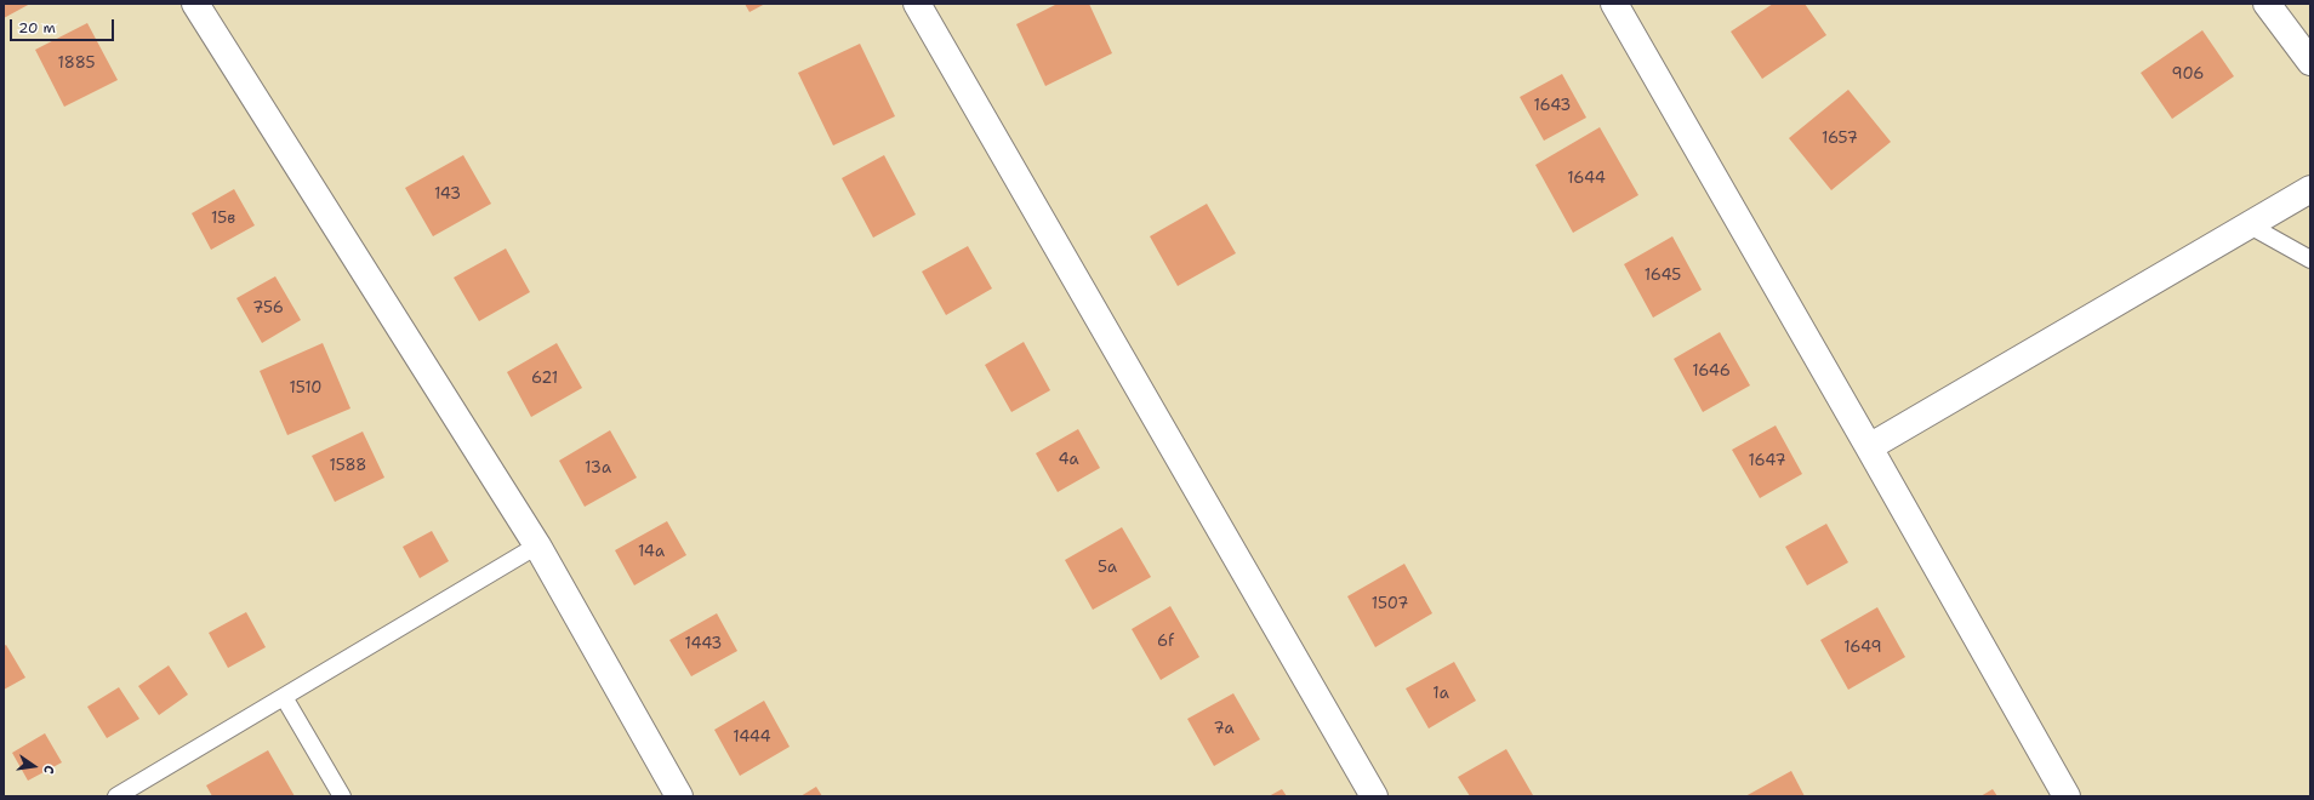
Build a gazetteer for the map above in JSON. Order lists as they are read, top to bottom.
{
  "house_numbers": [
    "1885",
    "906",
    "1643",
    "1657",
    "1644",
    "143",
    "15в",
    "1645",
    "756",
    "1646",
    "621",
    "1510",
    "4а",
    "1647",
    "1588",
    "13а",
    "14а",
    "5а",
    "1507",
    "6f",
    "1443",
    "1649",
    "1а",
    "7а",
    "1444"
  ],
  "scale_bar": "20 m",
  "north": "right"
}
